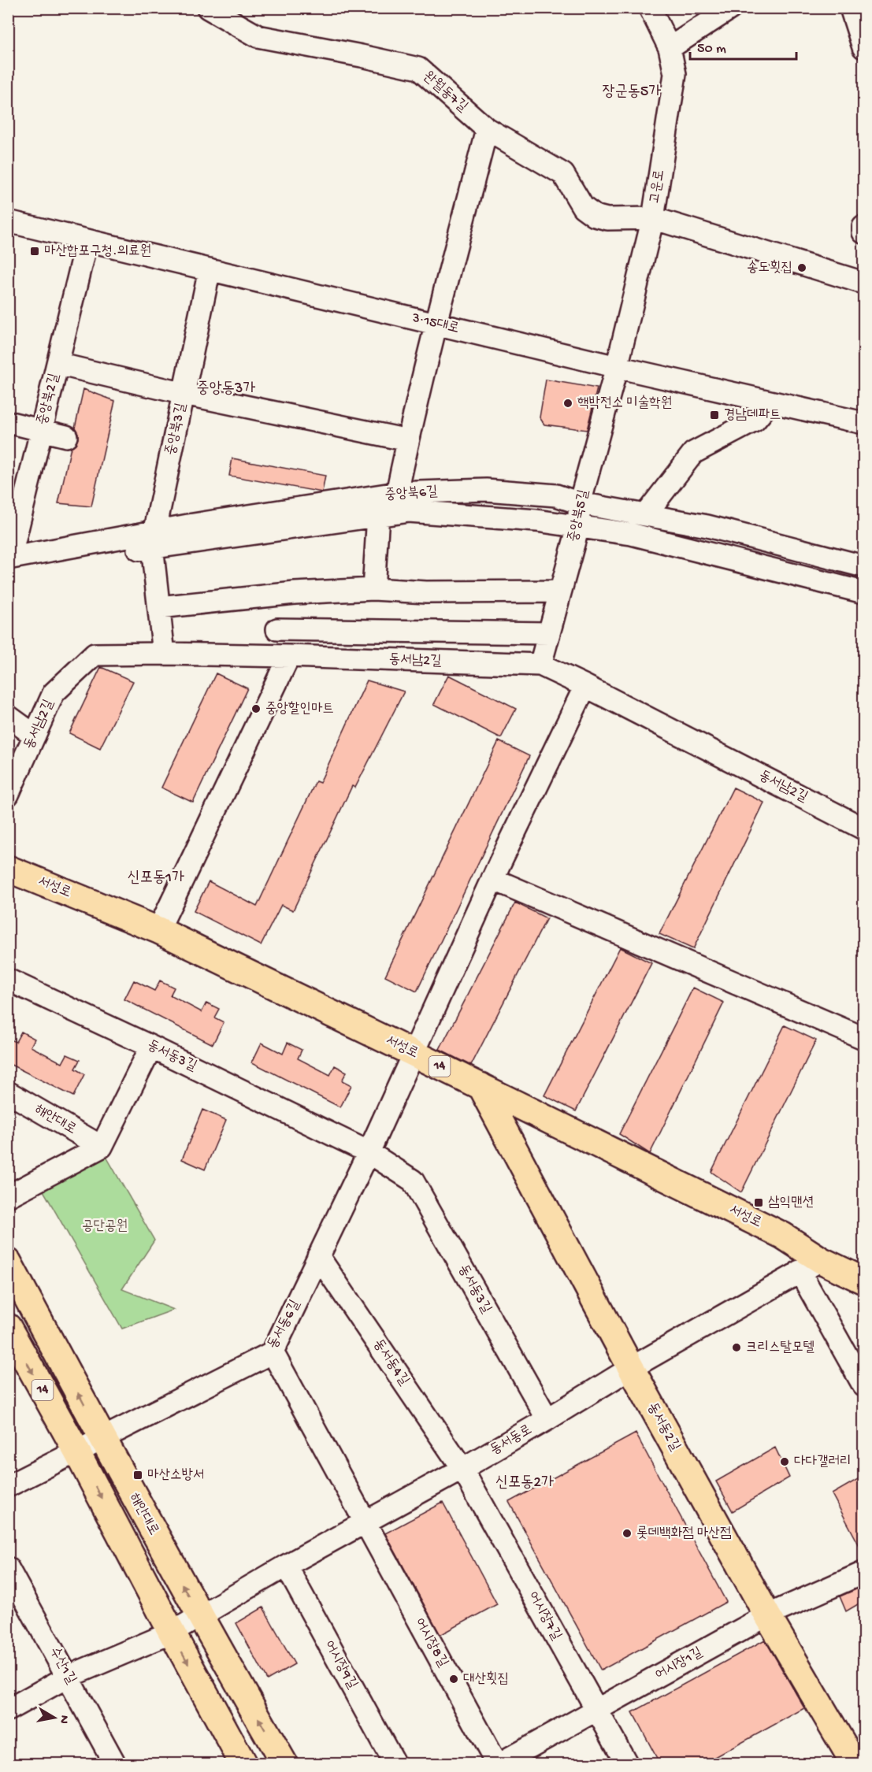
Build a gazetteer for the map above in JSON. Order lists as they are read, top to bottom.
{
  "streets": {
    "main road": [
      "서성로",
      "14",
      "해안대로",
      "동서동2길"
    ],
    "street": [
      "완월동7길",
      "고운로",
      "3·15대로",
      "중앙북2길",
      "중앙북3길",
      "중앙북6길",
      "중앙북5길",
      "동서남2길",
      "동서동3길",
      "동서동6길",
      "동서동4길",
      "동서동로",
      "어시장7길",
      "어시장8길",
      "어시장1길",
      "어시장9길",
      "수산1길"
    ]
  },
  "crossings": [
    ["완월동7길", "고운로"],
    ["고운로", "3·15대로"],
    ["고운로", "중앙북5길"],
    ["3·15대로", "중앙북2길"],
    ["3·15대로", "중앙북3길"],
    ["3·15대로", "중앙북5길"],
    ["중앙북2길", "중앙북6길"],
    ["중앙북3길", "중앙북6길"],
    ["중앙북3길", "동서남2길"],
    ["중앙북6길", "중앙북5길"],
    ["중앙북5길", "동서남2길"],
    ["동서남2길", "동서동6길"],
    ["서성로", "동서동6길"],
    ["서성로", "동서동2길"],
    ["서성로", "동서동로"],
    ["동서동3길", "동서동6길"],
    ["동서동3길", "동서동로"],
    ["해안대로", "동서동6길"],
    ["해안대로", "동서동로"],
    ["동서동6길", "동서동4길"],
    ["동서동6길", "어시장8길"],
    ["동서동4길", "동서동로"],
    ["동서동4길", "어시장7길"],
    ["동서동2길", "동서동로"],
    ["동서동2길", "어시장1길"],
    ["동서동로", "어시장7길"],
    ["동서동로", "어시장8길"],
    ["동서동로", "어시장9길"],
    ["동서동로", "수산1길"],
    ["어시장7길", "어시장1길"],
    ["어시장8길", "어시장1길"]
  ],
  "districts": [
    "장군동5가",
    "중앙동3가",
    "신포동1가",
    "신포동2가"
  ],
  "parks": ["공단공원"],
  "places": {
    "transit": [
      "마산합포구청.의료원",
      "경남데파트",
      "삼익맨션",
      "마산소방서"
    ],
    "other": [
      "송도횟집",
      "핵박전소 미술학원",
      "중앙할인마트",
      "크리스탈모텔",
      "다다갤러리",
      "롯데백화점 마산점",
      "대산횟집"
    ]
  },
  "scale_bar": "50 m",
  "north": "right"
}
